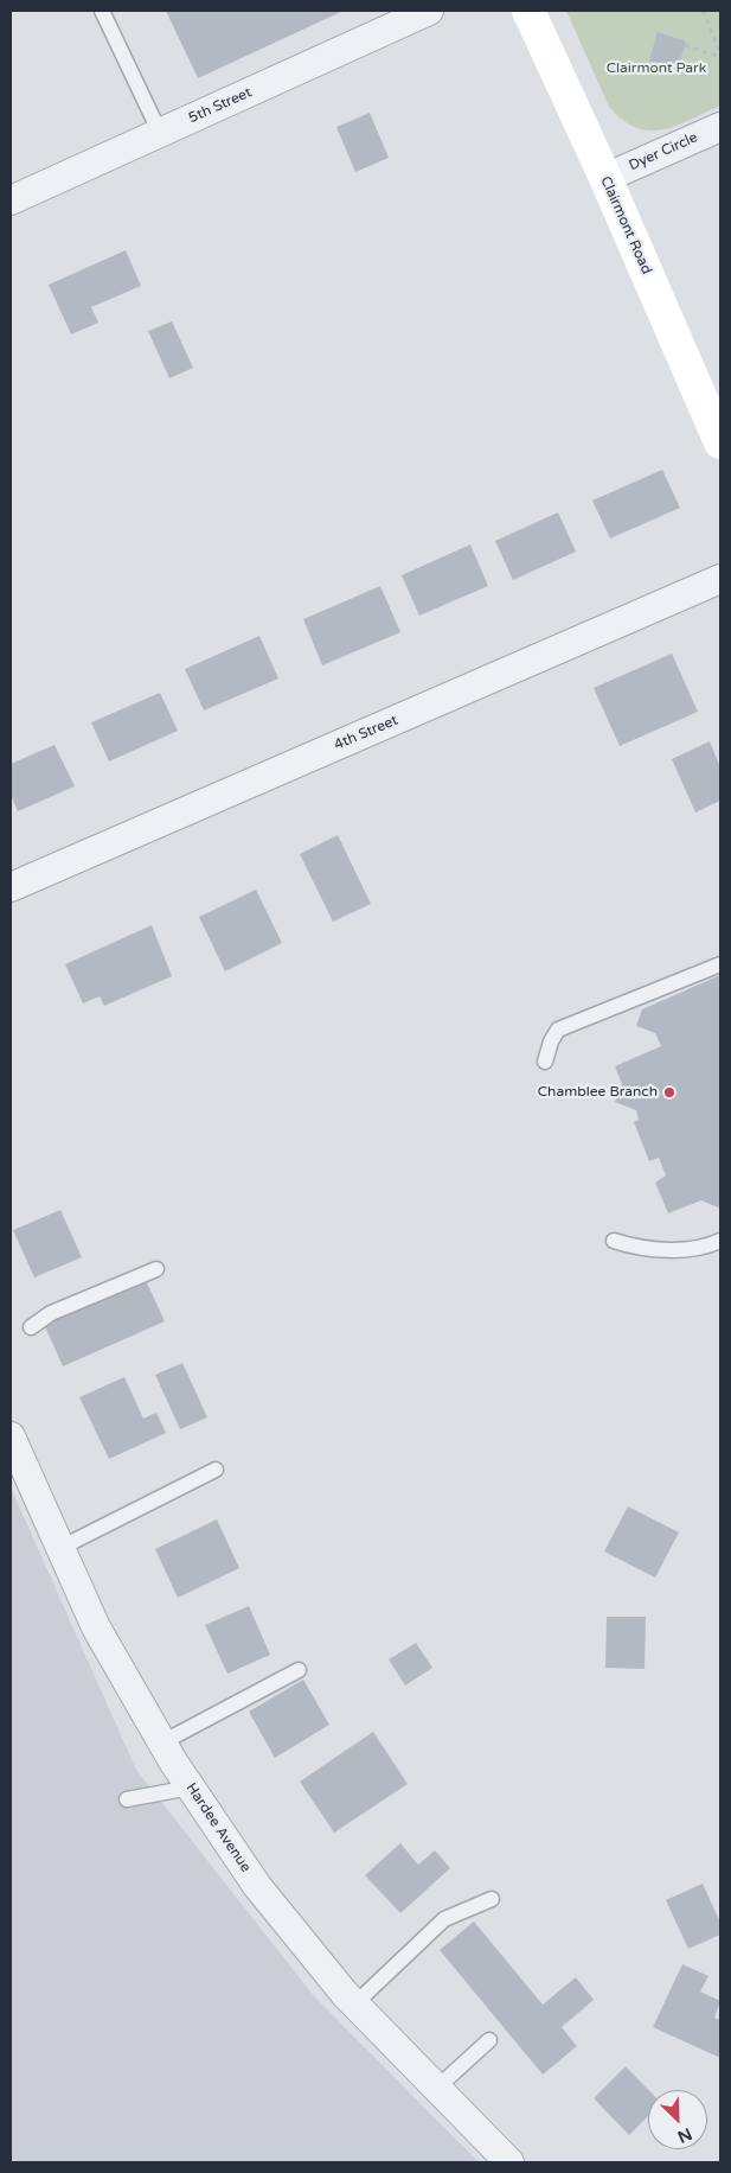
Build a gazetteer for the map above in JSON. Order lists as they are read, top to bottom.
{
  "streets": {
    "main road": ["Clairmont Road"],
    "street": [
      "5th Street",
      "Dyer Circle",
      "4th Street",
      "Hardee Avenue"
    ]
  },
  "crossings": [
    ["Dyer Circle", "Clairmont Road"]
  ],
  "parks": ["Clairmont Park"],
  "places": ["Chamblee Branch"],
  "north": "bottom right"
}
